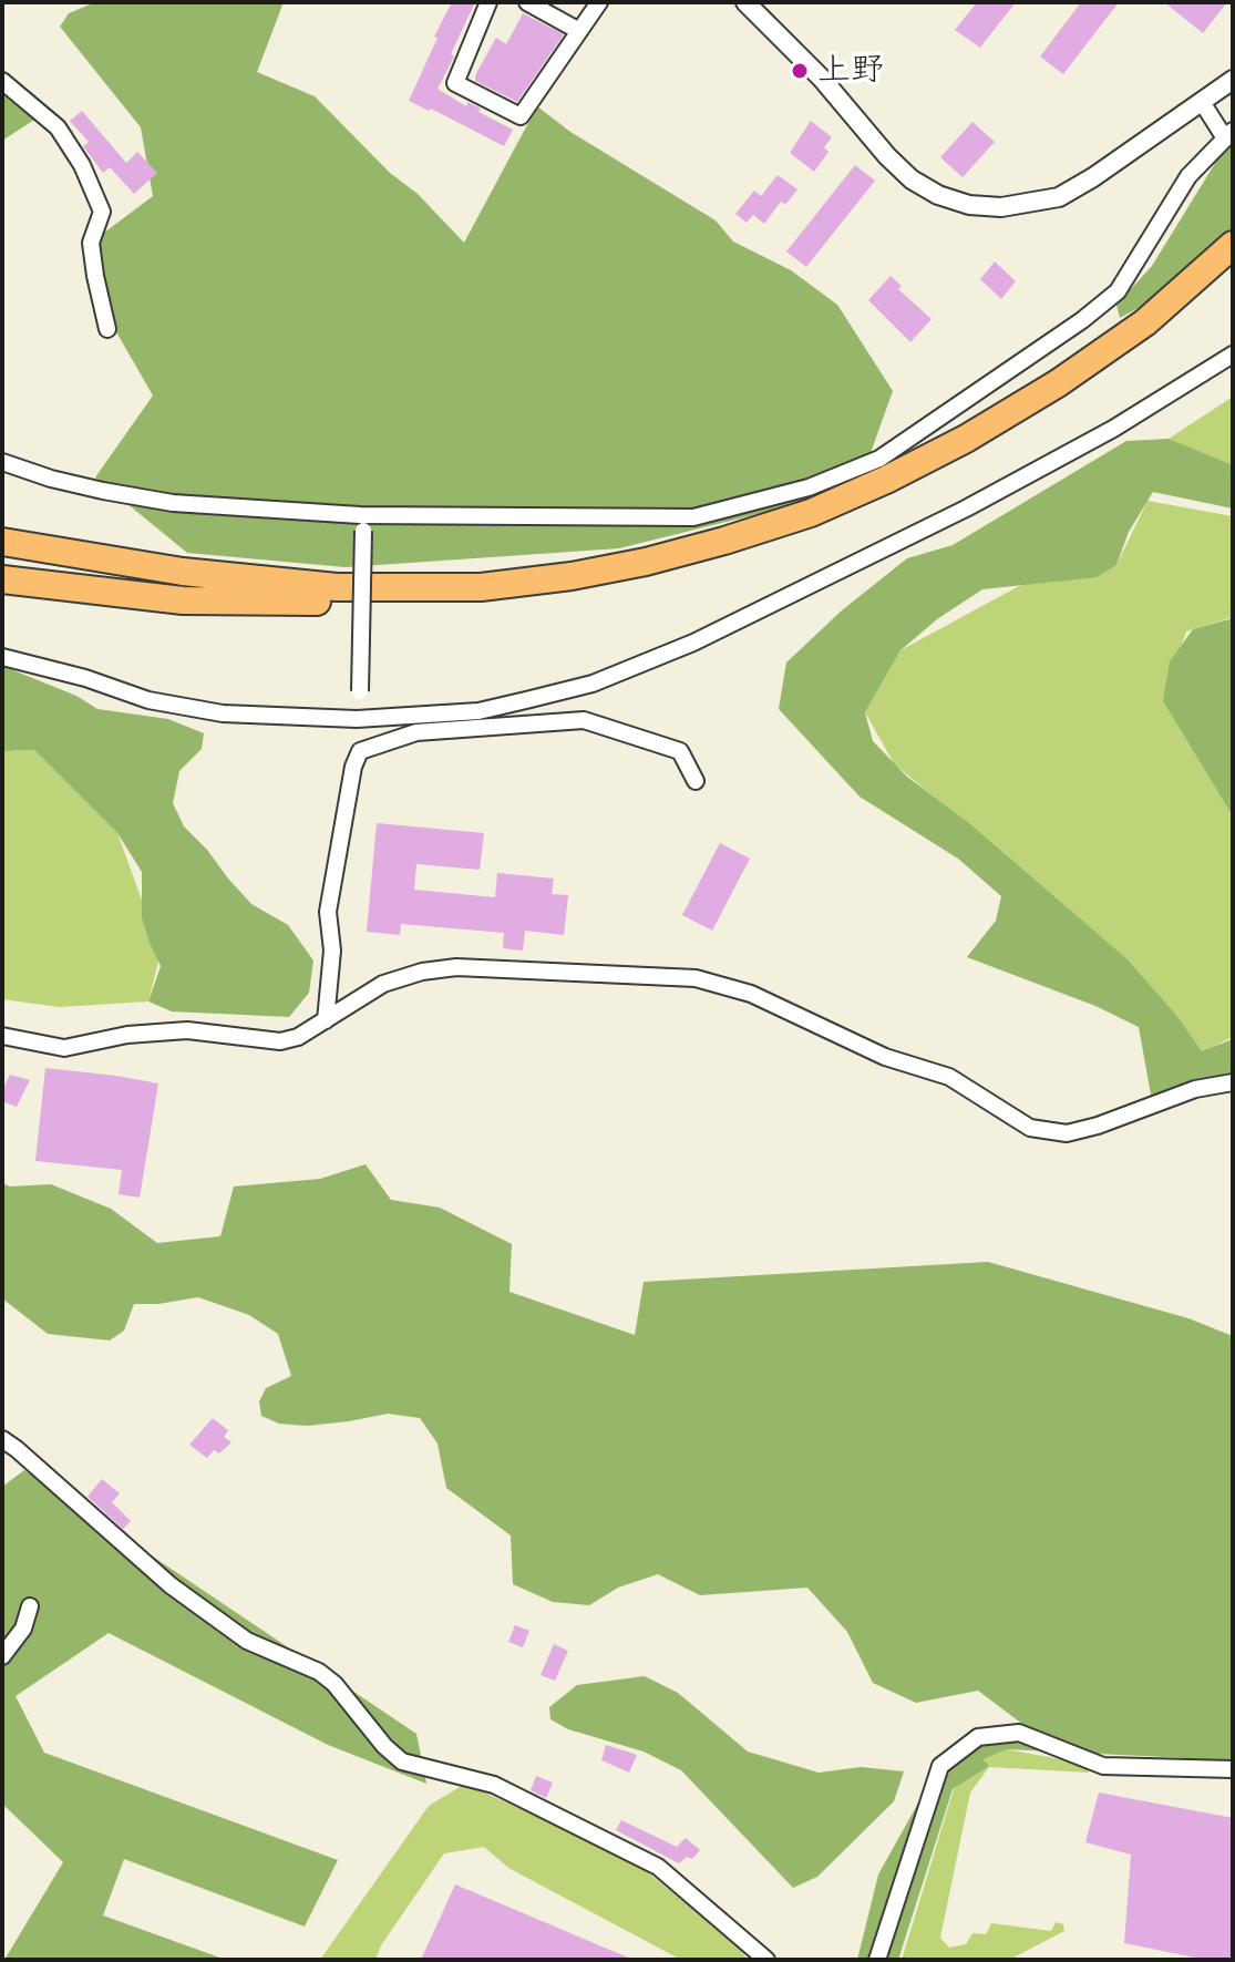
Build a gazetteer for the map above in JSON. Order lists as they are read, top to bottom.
{
  "places": ["上野"]
}
